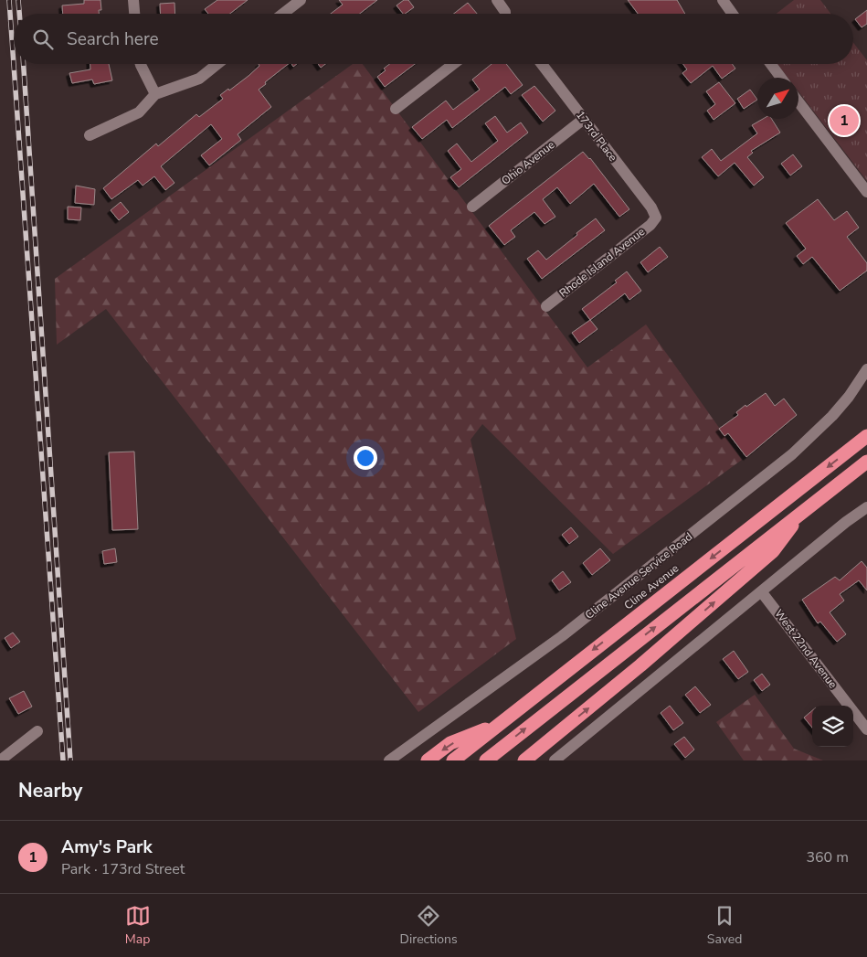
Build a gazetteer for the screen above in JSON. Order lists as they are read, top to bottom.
{
  "streets": {
    "highway": ["Cline Avenue"],
    "street": [
      "173rd Place",
      "Ohio Avenue",
      "Rhode Island Avenue",
      "Cline Avenue Service Road",
      "West 22nd Avenue"
    ]
  },
  "crossings": [
    ["173rd Place", "Ohio Avenue"],
    ["173rd Place", "Rhode Island Avenue"]
  ],
  "north": "top right",
  "page": {
    "search": "Search here",
    "pins": "1",
    "heading": "Nearby",
    "list": [
      {
        "mark": "1",
        "name": "Amy's Park",
        "note": "Park · 173rd Street",
        "value": "360 m"
      }
    ],
    "nav": ["Map", "Directions", "Saved"]
  }
}
